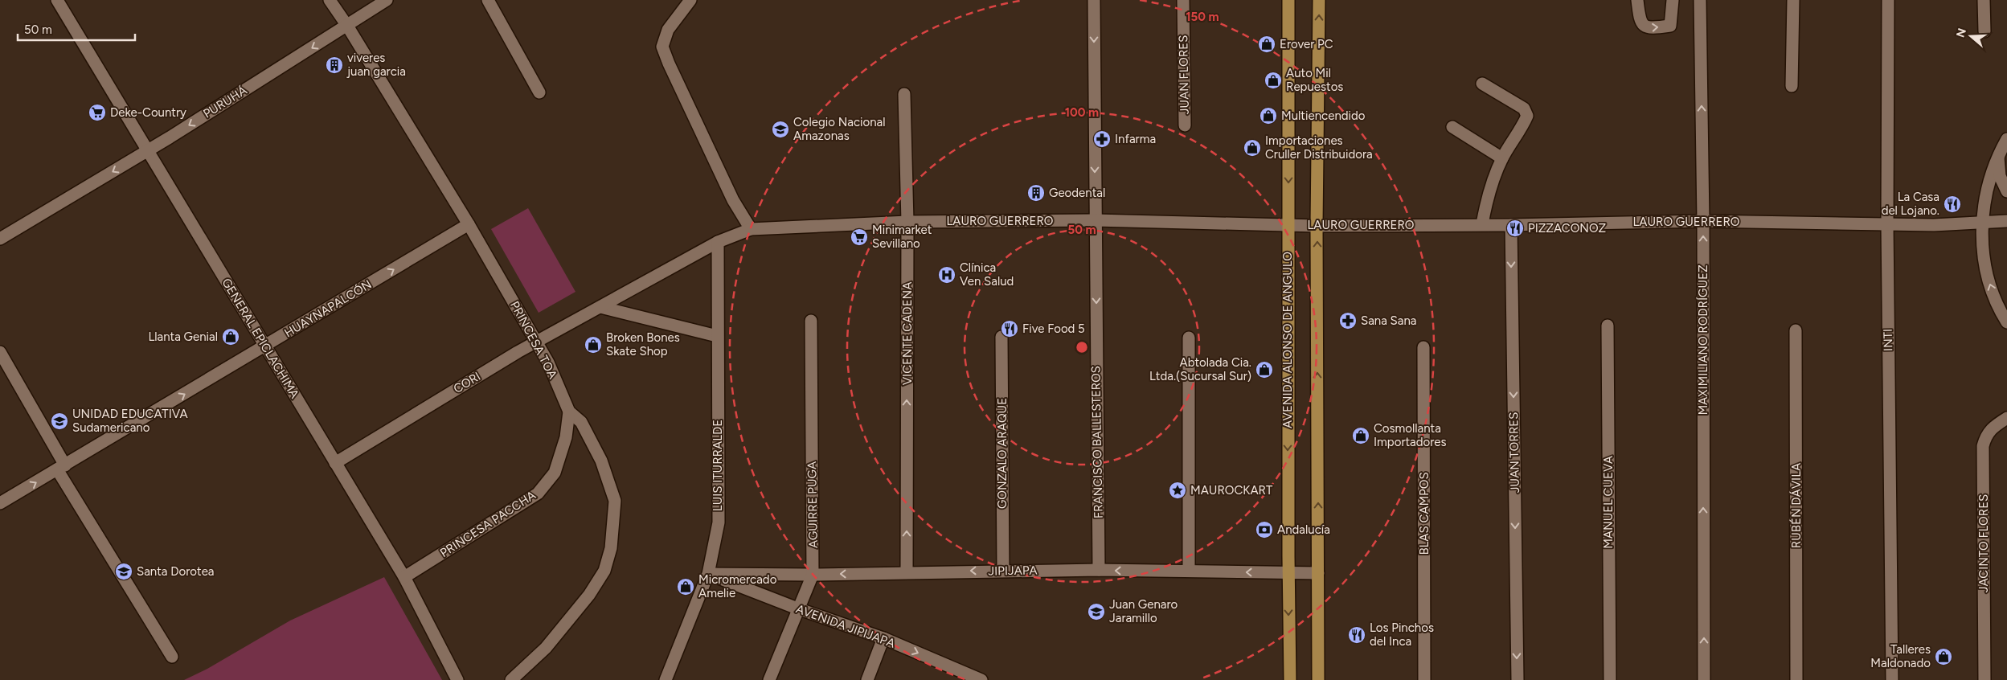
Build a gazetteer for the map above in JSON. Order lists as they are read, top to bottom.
{
  "streets": {
    "main road": ["AVENIDA ALONSO DE ANGULO"],
    "street": [
      "JUAN FLORES",
      "PURUHÁ",
      "LAURO GUERRERO",
      "HUAYNAPALCÓN",
      "VICENTE CADENA",
      "GENERAL EPICLACHIMA",
      "PRINCESA TOA",
      "MAXIMILIANO RODRÍGUEZ",
      "INTI",
      "CORI",
      "FRANCISCO BALLESTEROS",
      "JUAN TORRES",
      "GONZALO ARAQUE",
      "LUIS ITURRALDE",
      "MANUEL CUEVA",
      "AGUIRRE PUGA",
      "RUBÉN DÁVILA",
      "BLAS CAMPOS",
      "PRINCESA PACCHA",
      "JACINTO FLORES",
      "JIPIJAPA",
      "AVENIDA JIPIJAPA"
    ]
  },
  "crossings": [
    ["PURUHÁ", "GENERAL EPICLACHIMA"],
    ["PURUHÁ", "PRINCESA TOA"],
    ["LAURO GUERRERO", "VICENTE CADENA"],
    ["LAURO GUERRERO", "AVENIDA ALONSO DE ANGULO"],
    ["LAURO GUERRERO", "MAXIMILIANO RODRÍGUEZ"],
    ["LAURO GUERRERO", "INTI"],
    ["LAURO GUERRERO", "CORI"],
    ["LAURO GUERRERO", "FRANCISCO BALLESTEROS"],
    ["LAURO GUERRERO", "JUAN TORRES"],
    ["LAURO GUERRERO", "LUIS ITURRALDE"],
    ["HUAYNAPALCÓN", "GENERAL EPICLACHIMA"],
    ["HUAYNAPALCÓN", "PRINCESA TOA"],
    ["VICENTE CADENA", "JIPIJAPA"],
    ["GENERAL EPICLACHIMA", "CORI"],
    ["GENERAL EPICLACHIMA", "PRINCESA PACCHA"],
    ["PRINCESA TOA", "CORI"],
    ["PRINCESA TOA", "PRINCESA PACCHA"],
    ["AVENIDA ALONSO DE ANGULO", "JIPIJAPA"],
    ["CORI", "LUIS ITURRALDE"],
    ["FRANCISCO BALLESTEROS", "JIPIJAPA"],
    ["GONZALO ARAQUE", "JIPIJAPA"],
    ["LUIS ITURRALDE", "JIPIJAPA"],
    ["LUIS ITURRALDE", "AVENIDA JIPIJAPA"],
    ["AGUIRRE PUGA", "JIPIJAPA"],
    ["AGUIRRE PUGA", "AVENIDA JIPIJAPA"],
    ["JIPIJAPA", "AVENIDA JIPIJAPA"]
  ],
  "one_way": [
    "PURUHÁ",
    "HUAYNAPALCÓN",
    "VICENTE CADENA",
    "MAXIMILIANO RODRÍGUEZ",
    "JUAN TORRES",
    "JIPIJAPA"
  ],
  "places": {
    "shop": [
      "Erover PC",
      "Auto Mil Repuestos",
      "Multiencendido",
      "Importaciones Cruller Distribuidora",
      "Llanta Genial",
      "Broken Bones Skate Shop",
      "Abtolada Cia. Ltda.(Sucursal Sur)",
      "Cosmollanta Importadores",
      "Micromercado Amelie",
      "Talleres Maldonado"
    ],
    "building": ["viveres juan garcia", "Geodental"],
    "supermarket": ["Deke-Country", "Minimarket Sevillano"],
    "school or university": [
      "Colegio Nacional Amazonas",
      "UNIDAD EDUCATIVA Sudamericano",
      "Santa Dorotea",
      "Juan Genaro Jaramillo"
    ],
    "pharmacy": ["Infarma", "Sana Sana"],
    "restaurant": [
      "La Casa del Lojano.",
      "PIZZACONOZ",
      "Five Food 5",
      "Los Pinchos del Inca"
    ],
    "hospital": ["Clínica Ven Salud"],
    "place": ["MAUROCKART"],
    "bank": ["Andalucía"]
  },
  "scale_bar": "50 m",
  "north": "left",
  "rings": ["150 m", "100 m", "50 m"]
}
